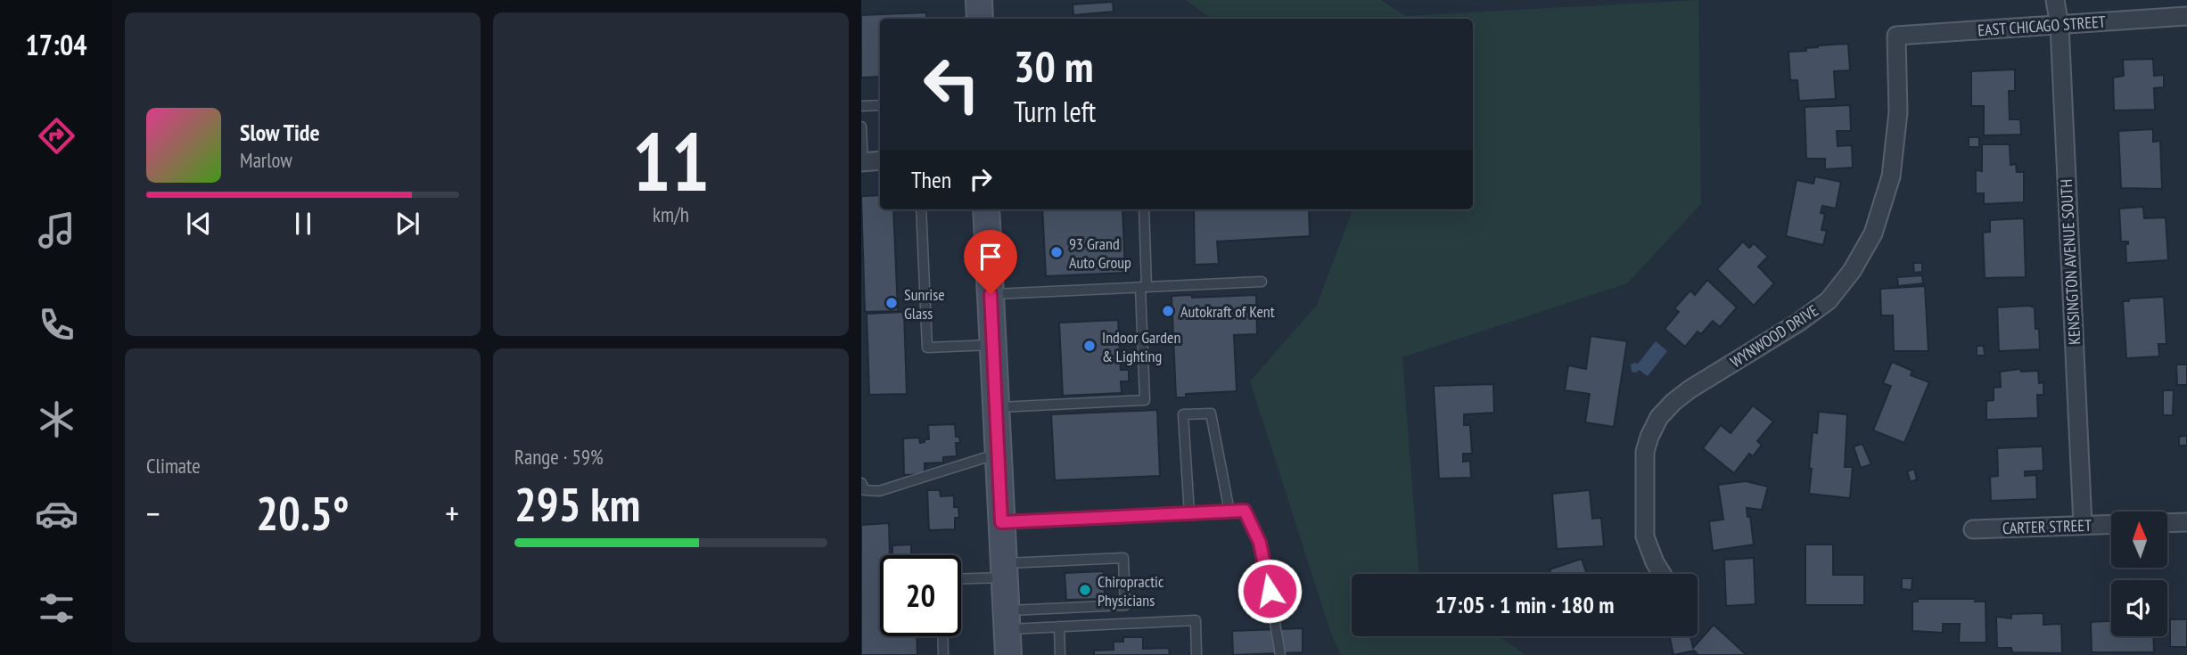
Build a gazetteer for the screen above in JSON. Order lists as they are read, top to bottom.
{
  "streets": {
    "street": [
      "EAST CHICAGO STREET",
      "KENSINGTON AVENUE SOUTH",
      "WYNWOOD DRIVE",
      "CARTER STREET"
    ]
  },
  "crossings": [
    ["EAST CHICAGO STREET", "KENSINGTON AVENUE SOUTH"],
    ["EAST CHICAGO STREET", "WYNWOOD DRIVE"],
    ["KENSINGTON AVENUE SOUTH", "CARTER STREET"]
  ],
  "places": [
    "93 Grand Auto Group",
    "Sunrise Glass",
    "Autokraft of Kent",
    "Indoor Garden & Lighting",
    "Chiropractic Physicians"
  ],
  "north": "top",
  "page": {
    "tabs": "17:04",
    "tile": [
      ["11", "km/h"],
      "Climate",
      ["Range · 59%", "295 km"]
    ],
    "turn": ["30 m", "Turn left"],
    "song": ["Slow Tide", "Marlow"],
    "then": "Then",
    "heat": ["−", "20.5°", "+"],
    "limit": "20",
    "trip": "17:05 · 1 min · 180 m"
  }
}
